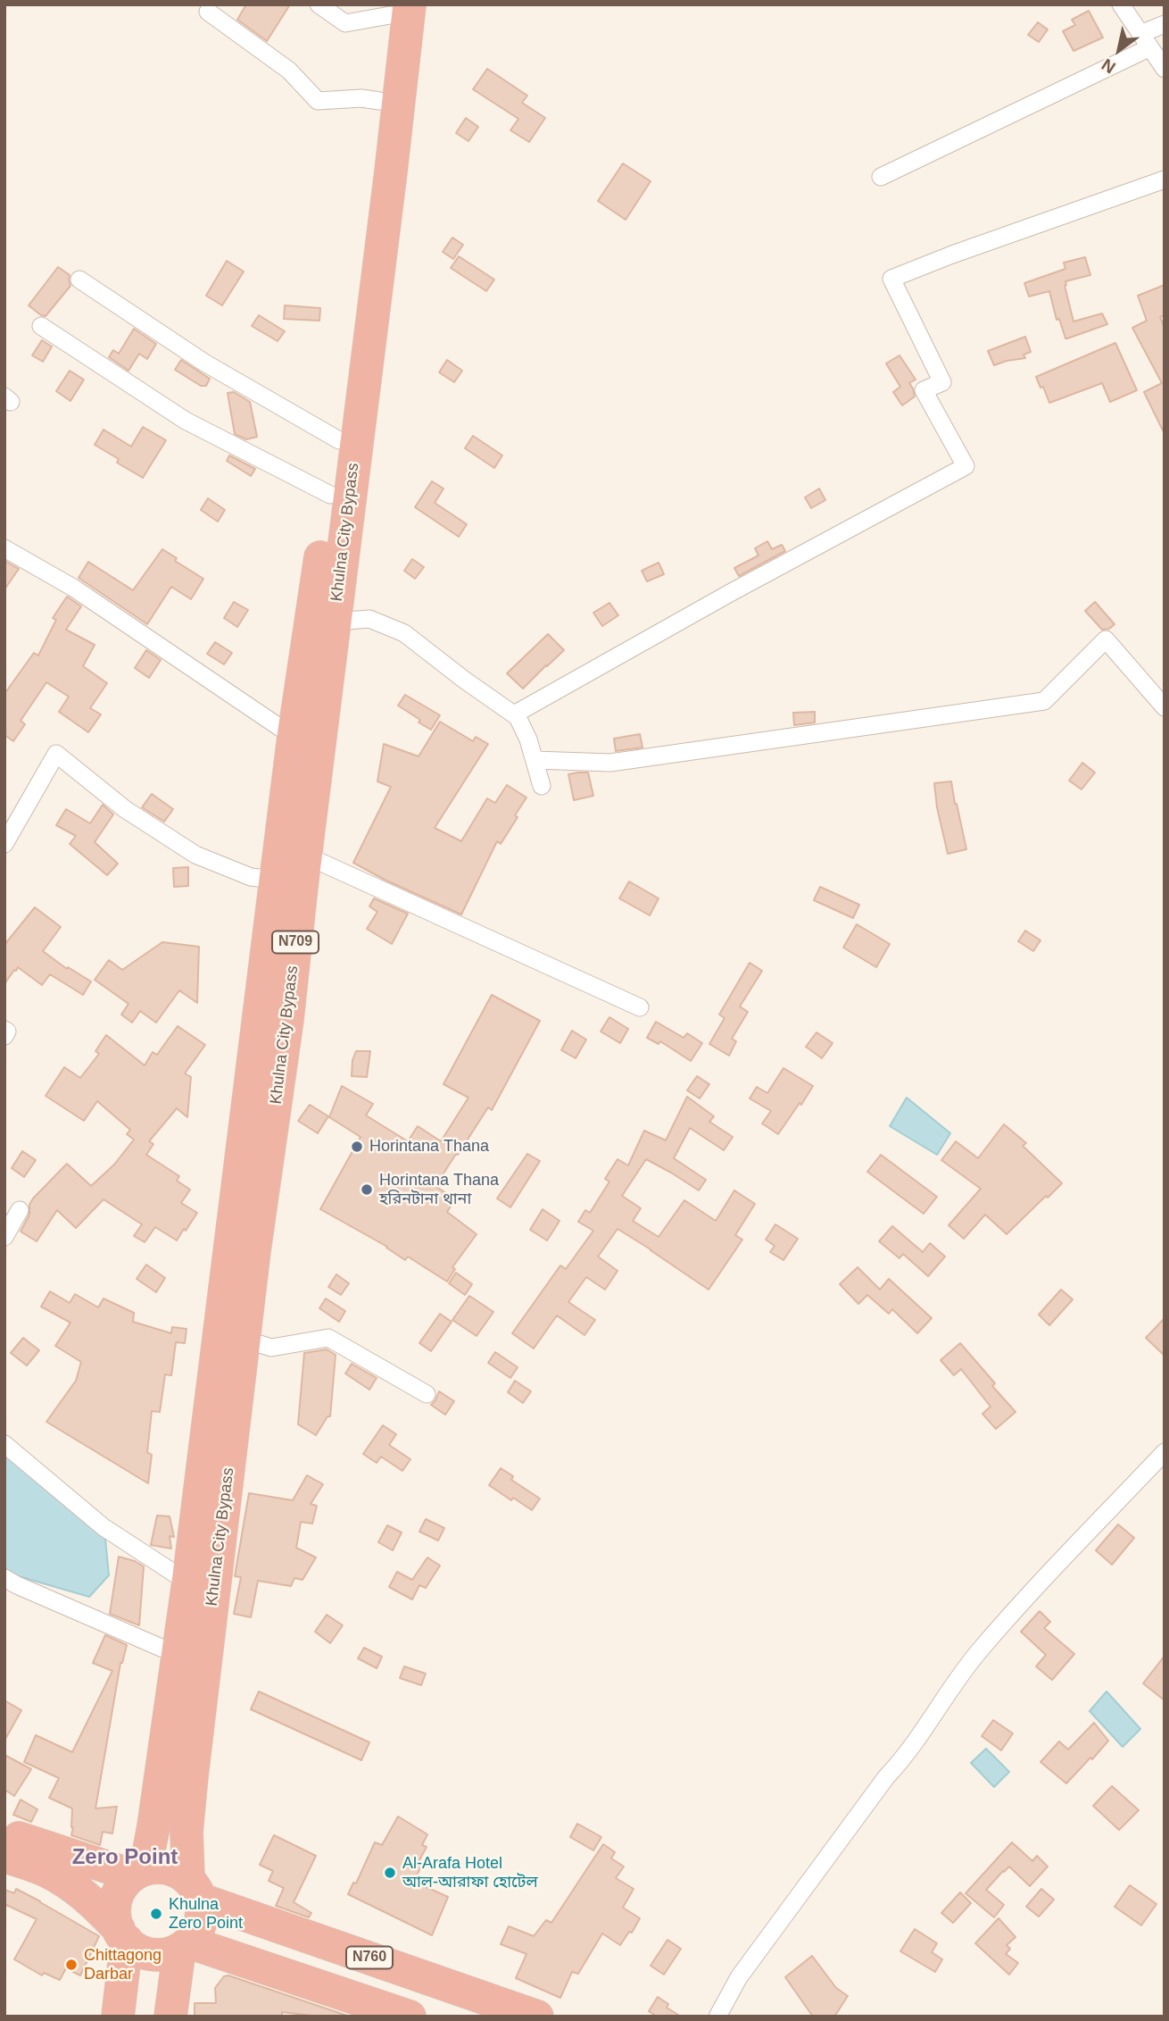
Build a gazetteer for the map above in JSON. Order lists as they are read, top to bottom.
{
  "streets": {
    "highway": ["Khulna City Bypass", "N709", "N760"]
  },
  "crossings": [
    ["Khulna City Bypass", "N709"],
    ["Khulna City Bypass", "N760"],
    ["N709", "N760"]
  ],
  "districts": ["Zero Point"],
  "places": [
    "Horintana Thana",
    "Horintana Thana হরিনটানা থানা",
    "Al-Arafa Hotel আল-আরাফা হোটেল",
    "Khulna Zero Point",
    "Chittagong Darbar"
  ],
  "north": "bottom left"
}
